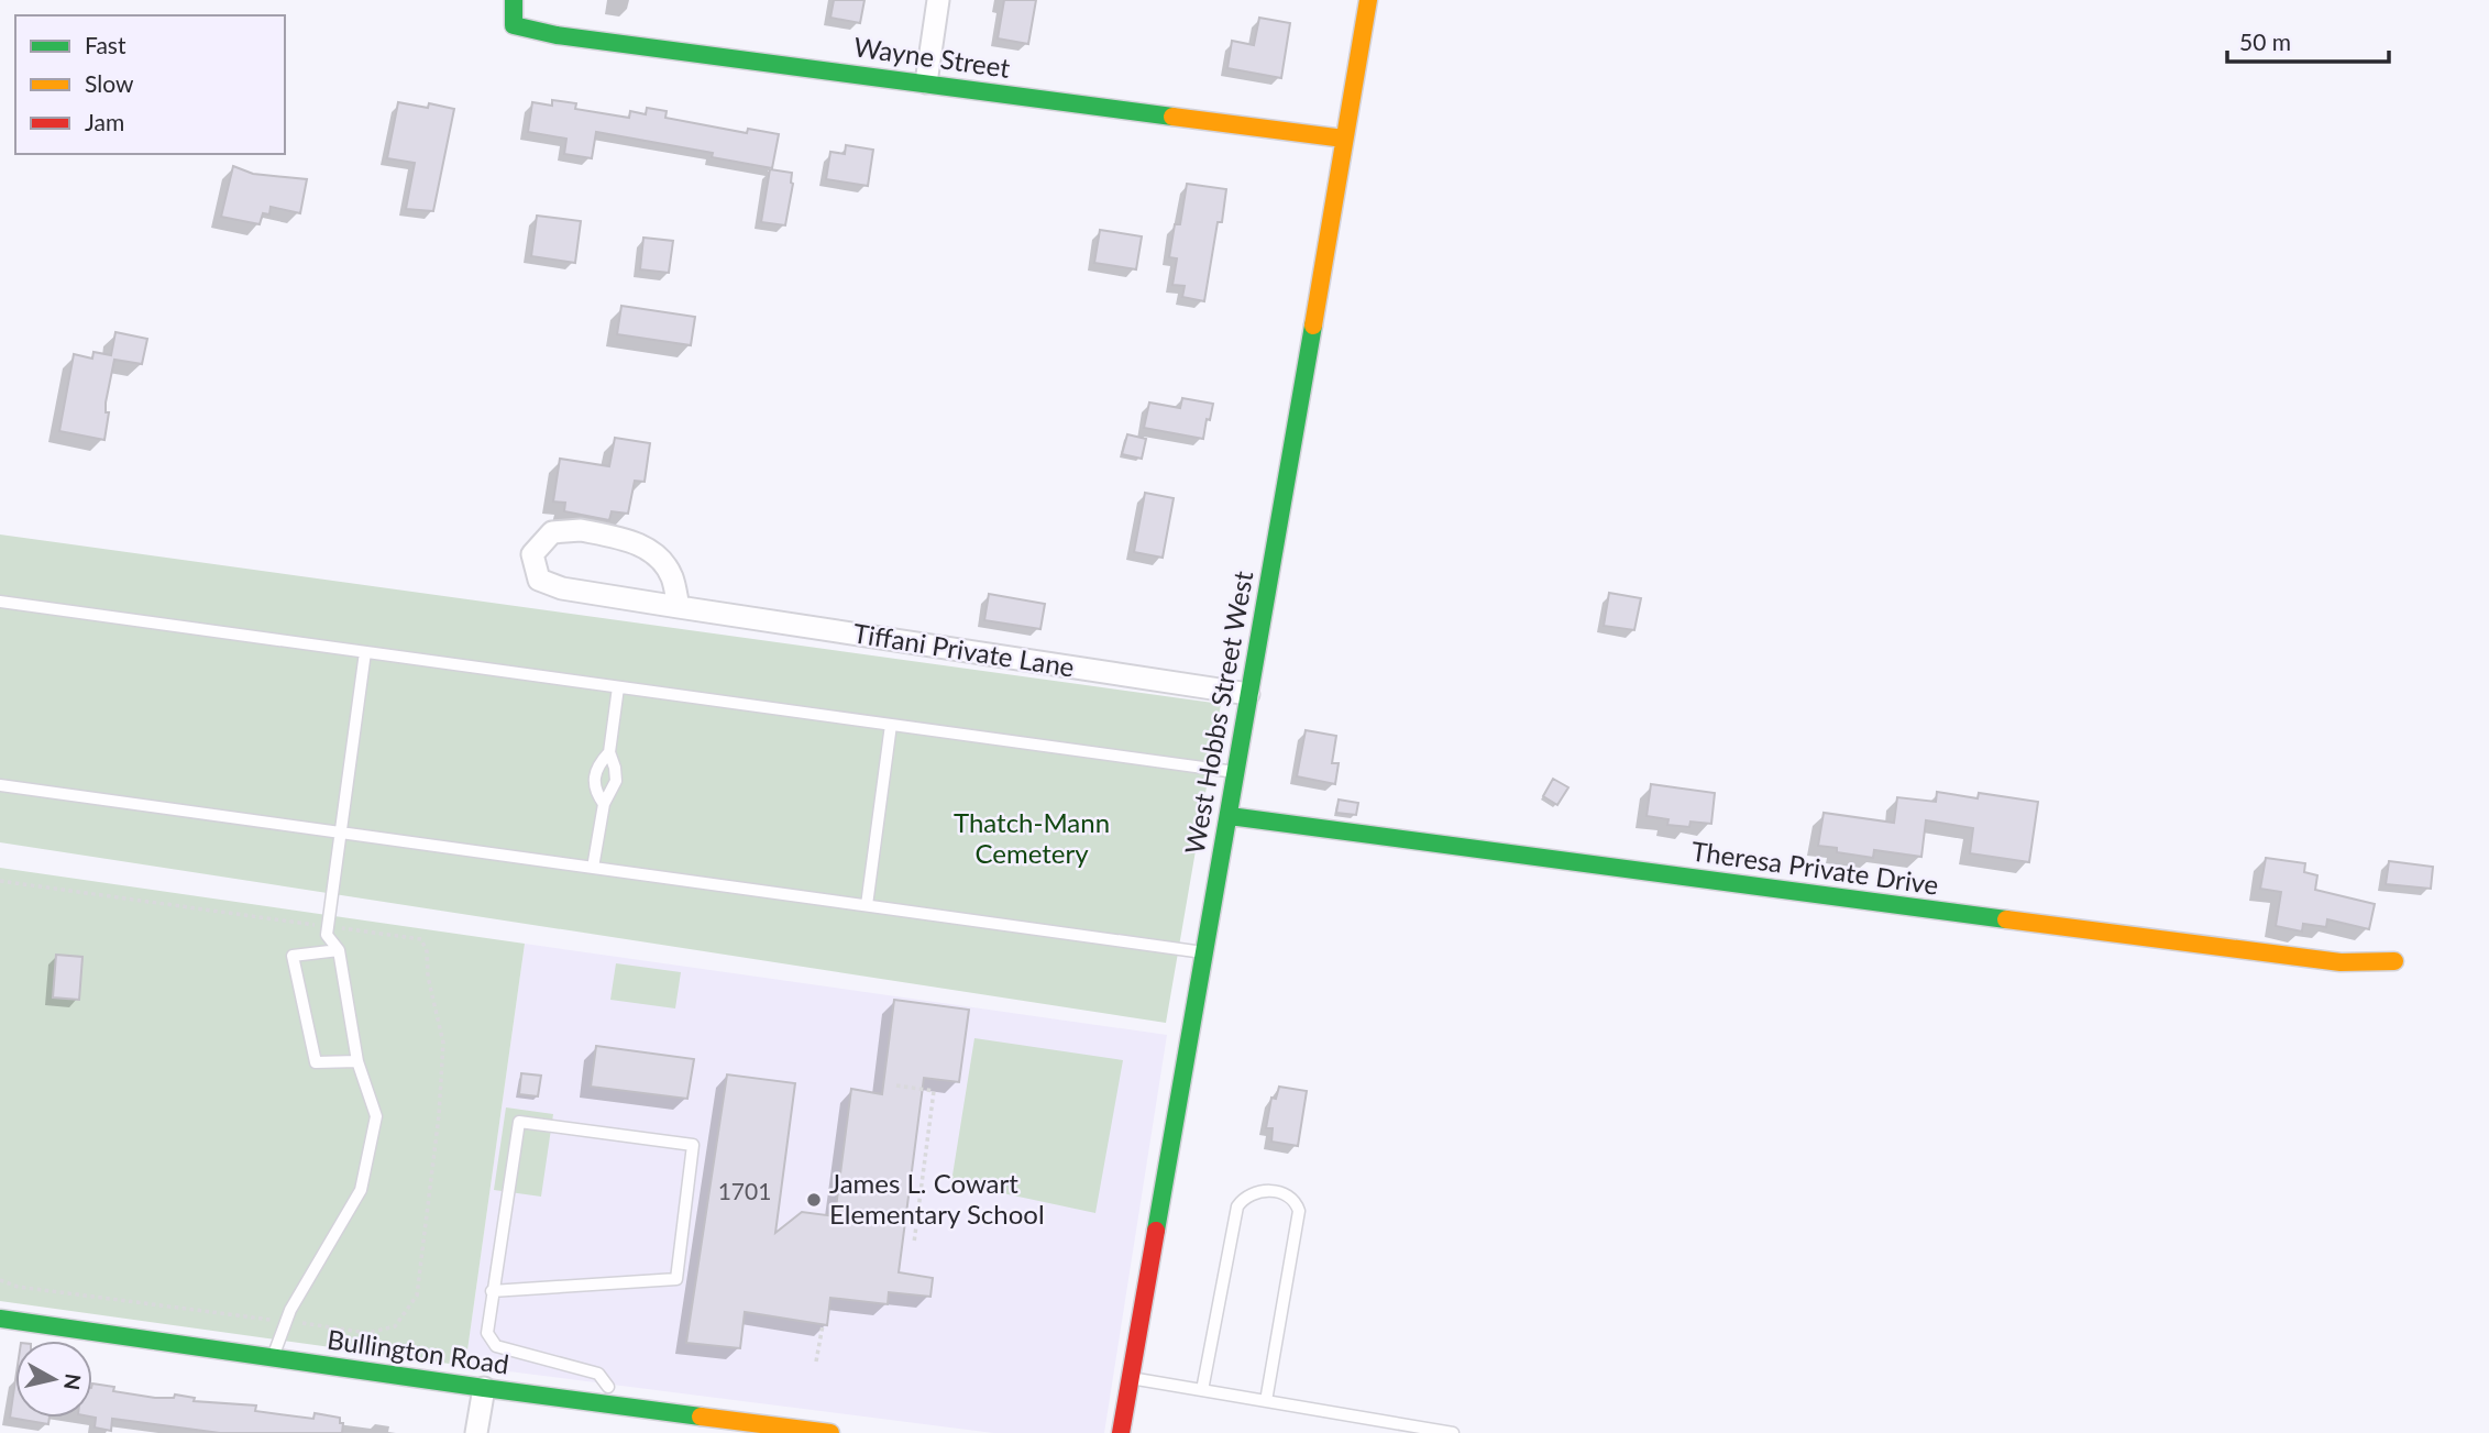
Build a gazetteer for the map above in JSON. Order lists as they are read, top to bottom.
{
  "streets": {
    "street": [
      "Wayne Street",
      "Tiffani Private Lane",
      "West Hobbs Street West",
      "Theresa Private Drive",
      "Bullington Road"
    ]
  },
  "crossings": [
    ["Wayne Street", "West Hobbs Street West"],
    ["Tiffani Private Lane", "West Hobbs Street West"],
    ["West Hobbs Street West", "Theresa Private Drive"]
  ],
  "parks": ["Thatch-Mann Cemetery"],
  "places": ["James L. Cowart Elementary School"],
  "house_numbers": ["1701"],
  "legend": ["Fast", "Slow", "Jam"],
  "scale_bar": "50 m",
  "north": "right"
}
